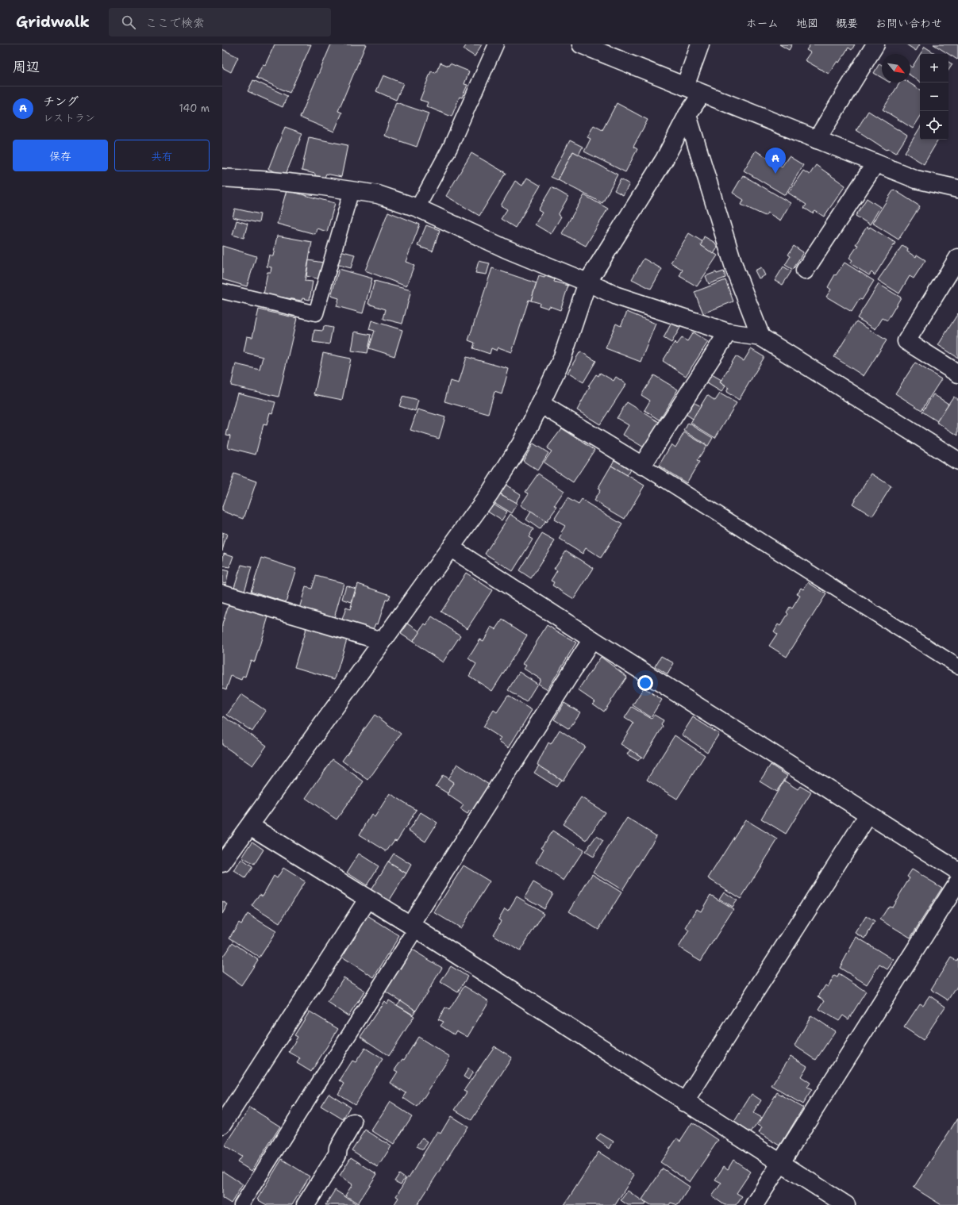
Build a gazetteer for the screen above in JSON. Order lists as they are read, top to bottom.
{
  "north": "bottom right",
  "page": {
    "header": "Gridwalk",
    "search": "ここで検索",
    "nav": [
      "ホーム",
      "地図",
      "概要",
      "お問い合わせ"
    ],
    "heading": "周辺",
    "map_buttons": ["+", "−"],
    "list": [
      {
        "mark": "A",
        "name": "チング",
        "note": "レストラン",
        "value": "140 m"
      }
    ],
    "buttons": ["保存", "共有"],
    "pins": "A"
  }
}
